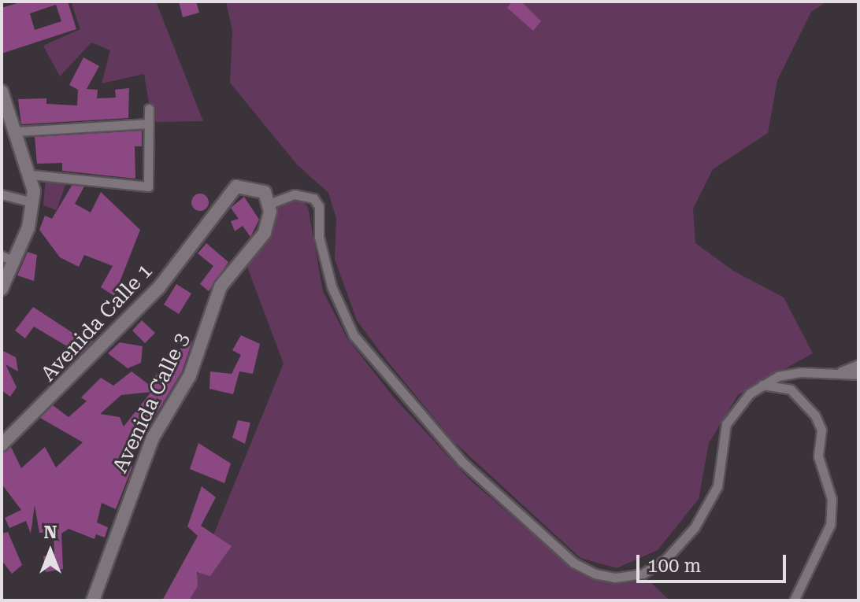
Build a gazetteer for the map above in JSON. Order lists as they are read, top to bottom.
{
  "streets": {
    "street": ["Avenida Calle 1", "Avenida Calle 3"]
  },
  "crossings": [
    ["Avenida Calle 1", "Avenida Calle 3"]
  ],
  "scale_bar": "100 m",
  "north": "top"
}
